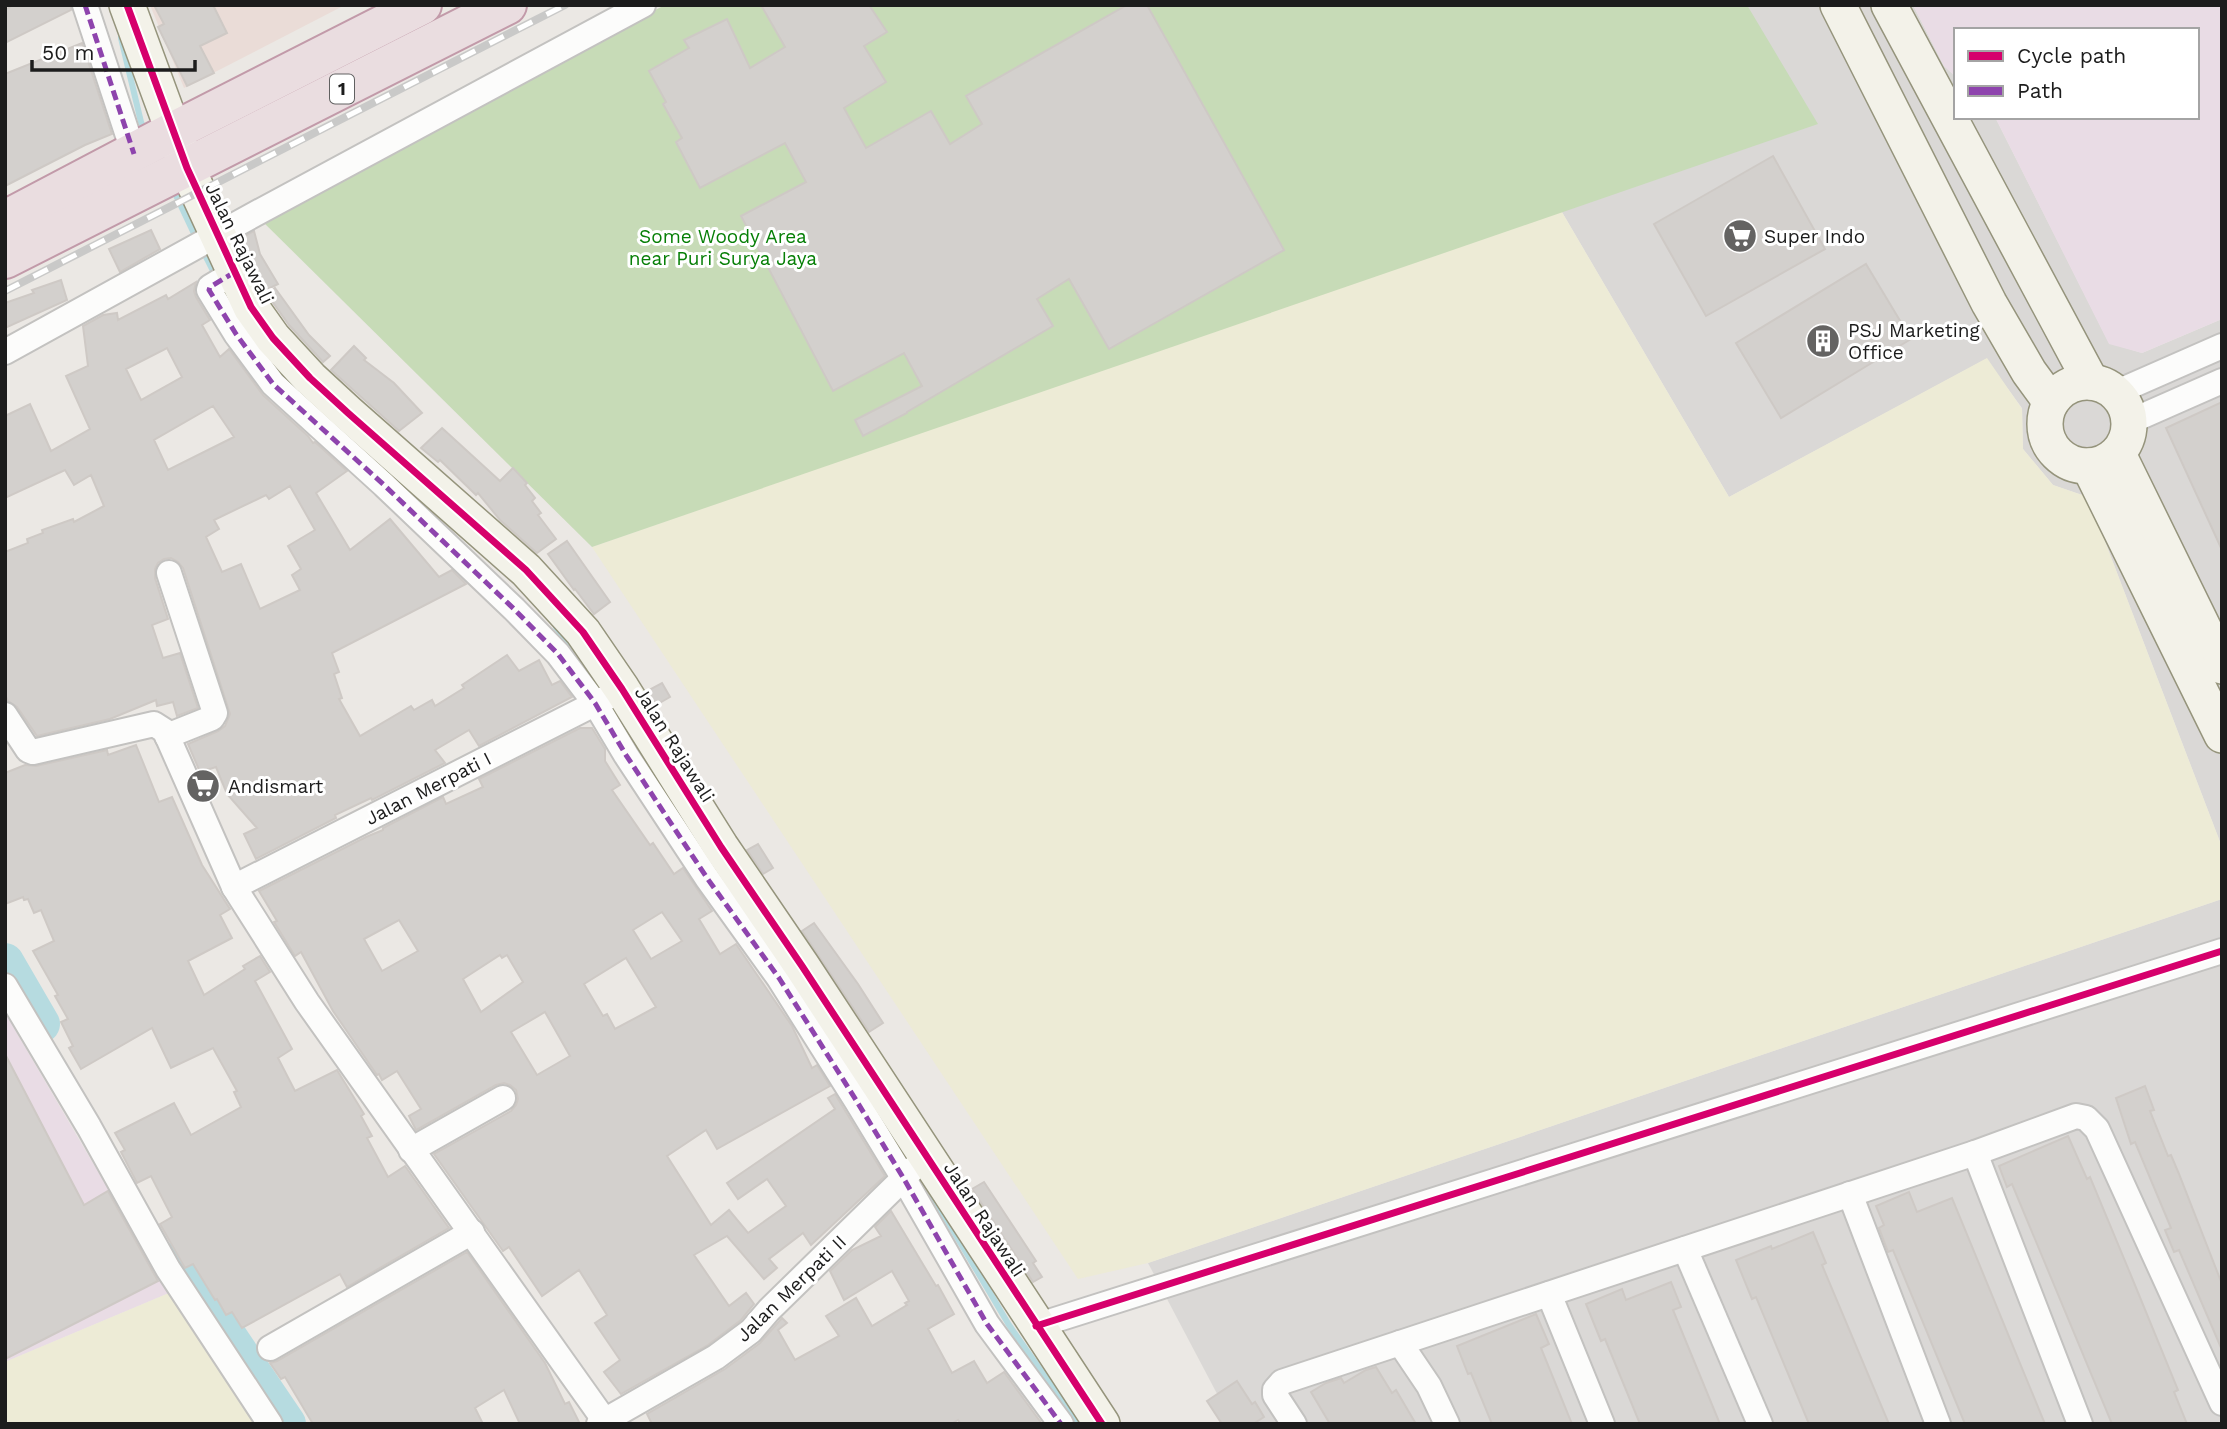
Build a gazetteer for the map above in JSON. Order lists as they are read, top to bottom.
{
  "streets": {
    "highway": ["1"],
    "street": ["Jalan Rajawali", "Jalan Merpati I", "Jalan Merpati II"]
  },
  "crossings": [
    ["1", "Jalan Rajawali"],
    ["Jalan Rajawali", "Jalan Merpati I"],
    ["Jalan Rajawali", "Jalan Merpati II"]
  ],
  "parks": ["Some Woody Area near Puri Surya Jaya"],
  "places": {
    "supermarket": ["Super Indo", "Andismart"],
    "building": ["PSJ Marketing Office"]
  },
  "legend": ["Cycle path", "Path"],
  "scale_bar": "50 m"
}
